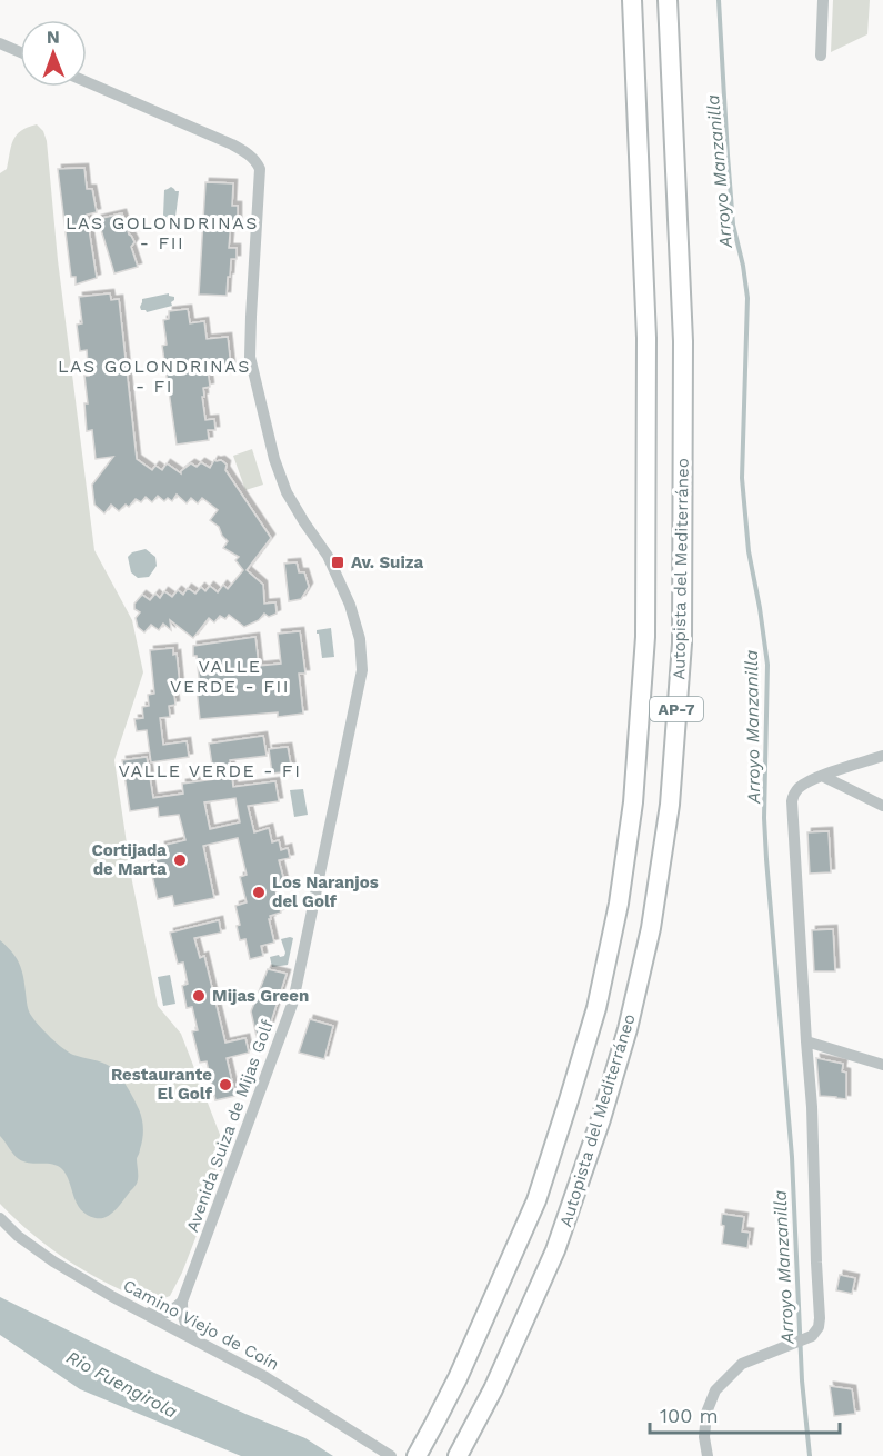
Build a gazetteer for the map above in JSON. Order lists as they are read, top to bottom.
{
  "streets": {
    "highway": ["Autopista del Mediterráneo", "AP-7"],
    "street": ["Avenida Suiza de Mijas Golf", "Camino Viejo de Coín"]
  },
  "districts": [
    "LAS GOLONDRINAS - FII",
    "LAS GOLONDRINAS - FI",
    "VALLE VERDE - FII",
    "VALLE VERDE - FI"
  ],
  "water": ["Arroyo Manzanilla", "Rio Fuengirola"],
  "places": {
    "transit": ["Av. Suiza"],
    "other": [
      "Cortijada de Marta",
      "Los Naranjos del Golf",
      "Mijas Green",
      "Restaurante El Golf"
    ]
  },
  "scale_bar": "100 m",
  "north": "top"
}
